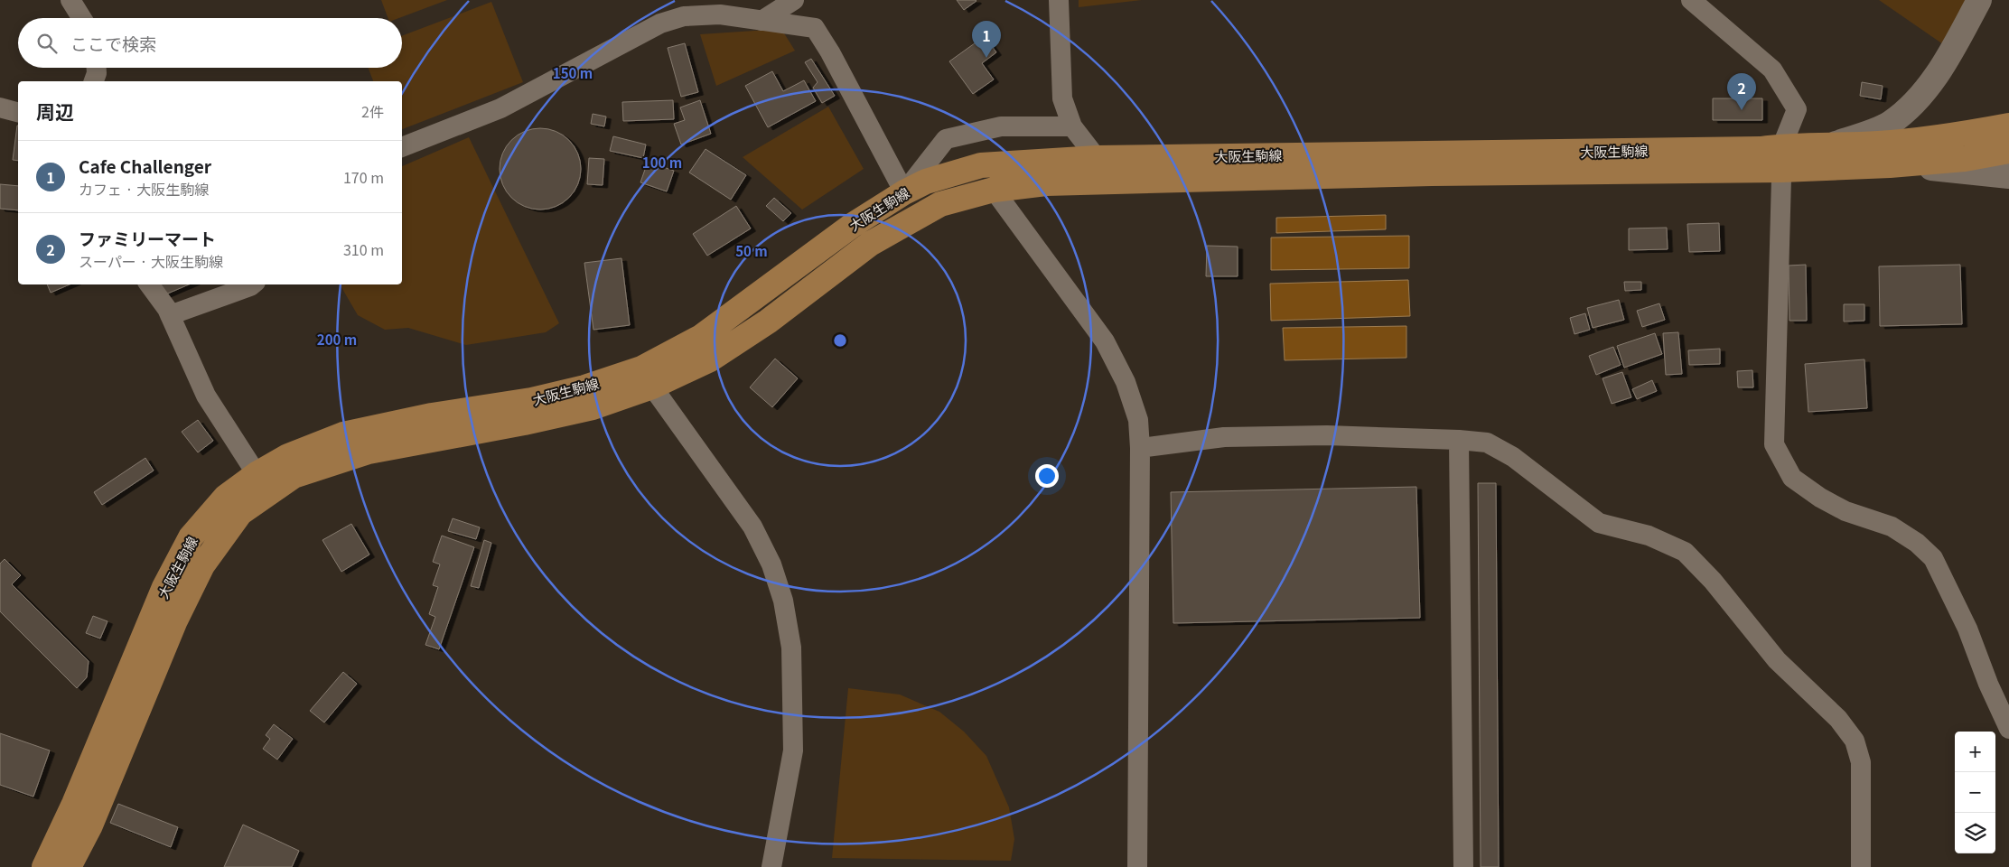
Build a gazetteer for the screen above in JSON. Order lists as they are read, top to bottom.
{
  "streets": {
    "main road": ["大阪生駒線"]
  },
  "page": {
    "search": "ここで検索",
    "pins": ["1", "2"],
    "heading": ["周辺", "2件"],
    "list": [
      {
        "mark": "1",
        "name": "Cafe Challenger",
        "note": "カフェ · 大阪生駒線",
        "value": "170 m"
      },
      {
        "mark": "2",
        "name": "ファミリーマート",
        "note": "スーパー · 大阪生駒線",
        "value": "310 m"
      }
    ],
    "map_buttons": ["+", "−"]
  },
  "rings": [
    "150 m",
    "100 m",
    "50 m",
    "200 m"
  ]
}
